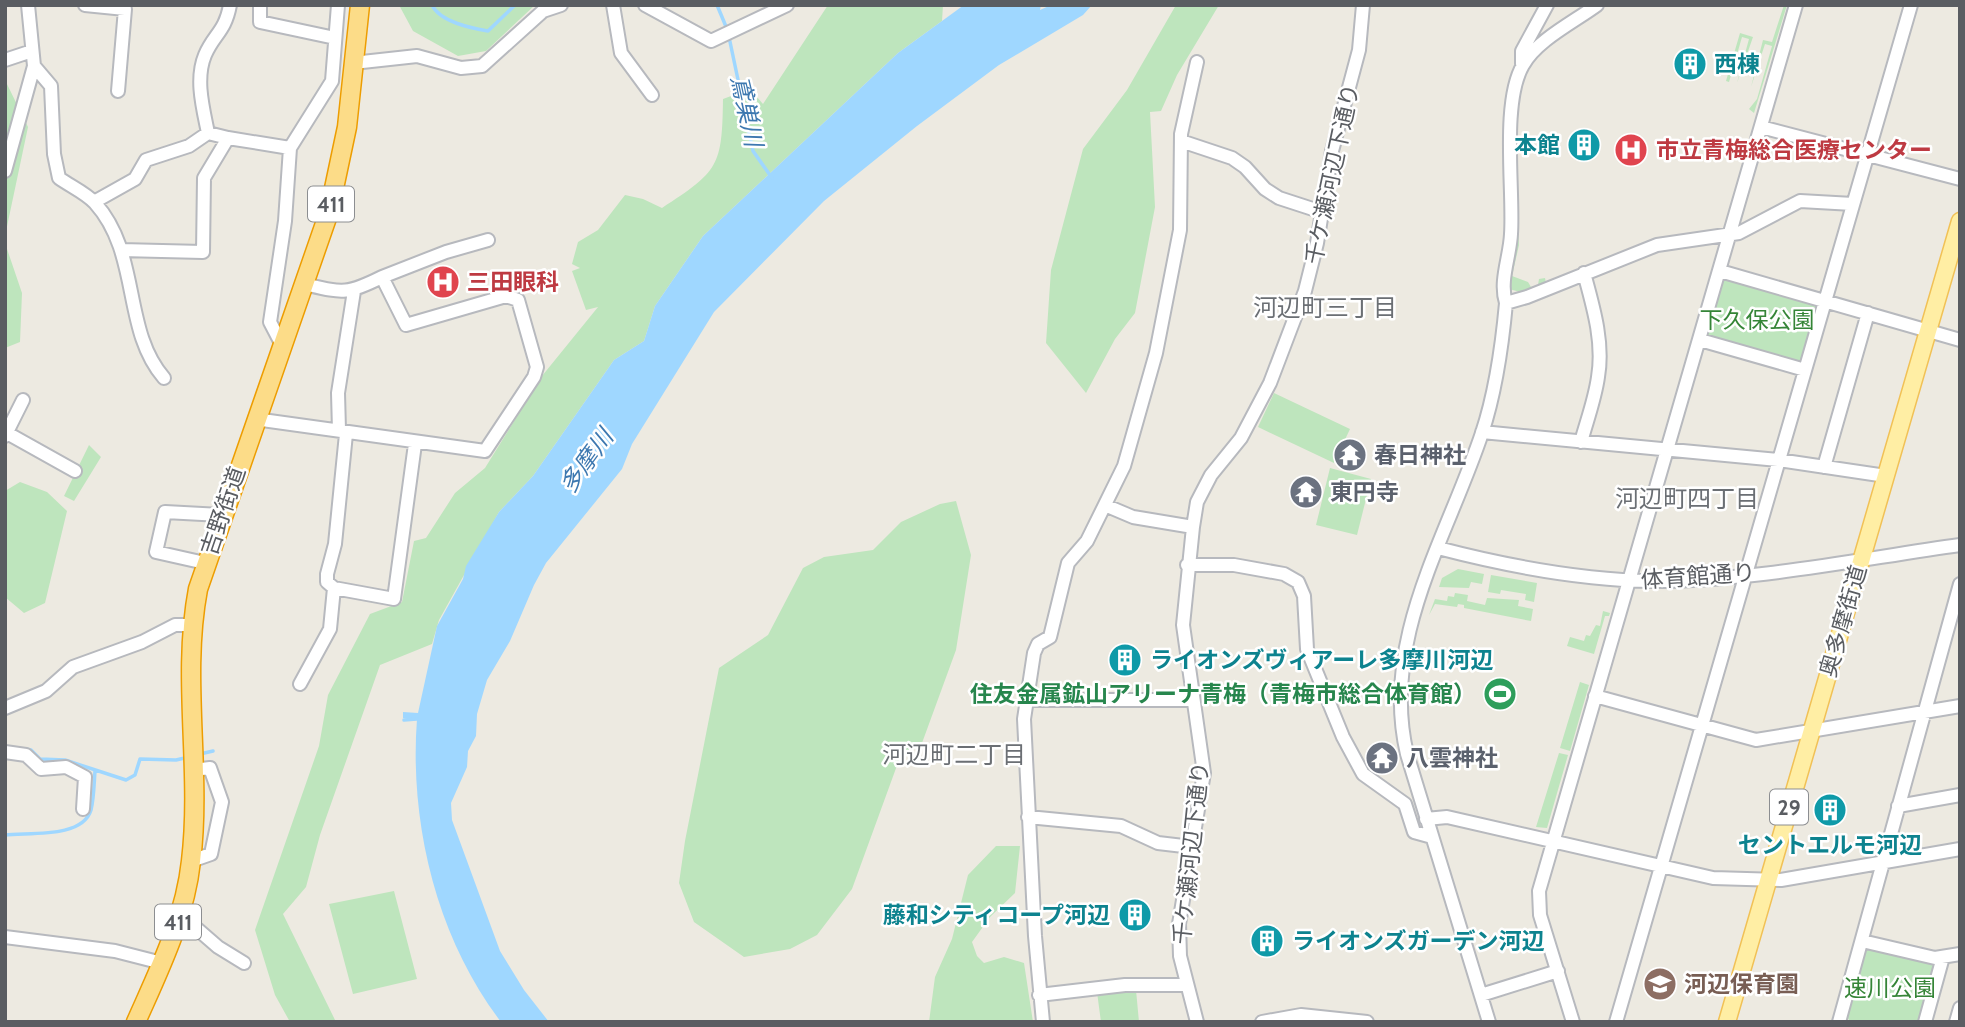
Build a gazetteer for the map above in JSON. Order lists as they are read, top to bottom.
{
  "streets": {
    "highway": ["411", "吉野街道"],
    "main road": ["奥多摩街道", "29"],
    "street": ["千ケ瀬河辺下通り", "体育館通り"]
  },
  "crossings": [
    ["体育館通り", "奥多摩街道"]
  ],
  "districts": ["河辺町三丁目", "河辺町四丁目", "河辺町二丁目"],
  "water": ["鳶巣川", "多摩川"],
  "parks": ["下久保公園", "速川公園"],
  "places": {
    "building": [
      "西棟",
      "本館",
      "ライオンズヴィアーレ多摩川河辺",
      "セントエルモ河辺",
      "藤和シティコープ河辺",
      "ライオンズガーデン河辺"
    ],
    "hospital": ["市立青梅総合医療センター", "三田眼科"],
    "temple": ["春日神社", "東円寺", "八雲神社"],
    "sports": ["住友金属鉱山アリーナ青梅（青梅市総合体育館）"],
    "school or university": ["河辺保育園"]
  }
}
